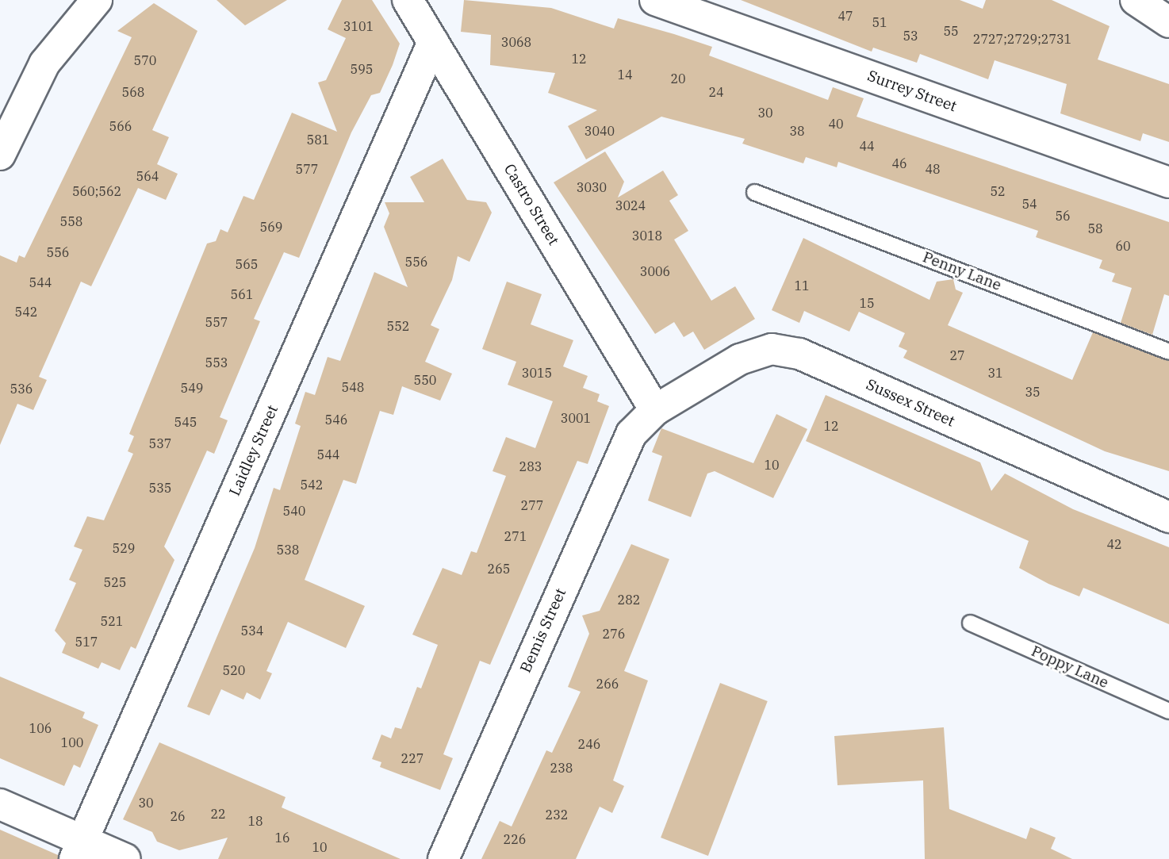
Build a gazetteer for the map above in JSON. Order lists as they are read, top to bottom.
{
  "streets": {
    "street": [
      "Surrey Street",
      "Castro Street",
      "Sussex Street",
      "Laidley Street",
      "Bemis Street"
    ],
    "lane": ["Penny Lane", "Poppy Lane"]
  },
  "crossings": [
    ["Castro Street", "Sussex Street"],
    ["Castro Street", "Laidley Street"],
    ["Castro Street", "Bemis Street"],
    ["Sussex Street", "Bemis Street"]
  ],
  "house_numbers": [
    "47",
    "51",
    "3101",
    "55",
    "53",
    "2727;2729;2731",
    "3068",
    "12",
    "570",
    "595",
    "14",
    "20",
    "568",
    "24",
    "30",
    "40",
    "566",
    "3040",
    "38",
    "581",
    "44",
    "46",
    "577",
    "48",
    "564",
    "3030",
    "560;562",
    "52",
    "54",
    "3024",
    "56",
    "558",
    "569",
    "58",
    "3018",
    "60",
    "556",
    "556",
    "565",
    "3006",
    "544",
    "11",
    "561",
    "15",
    "542",
    "557",
    "552",
    "27",
    "553",
    "3015",
    "31",
    "550",
    "548",
    "549",
    "536",
    "35",
    "3001",
    "546",
    "545",
    "12",
    "537",
    "544",
    "10",
    "283",
    "542",
    "535",
    "277",
    "540",
    "271",
    "42",
    "529",
    "538",
    "265",
    "525",
    "282",
    "521",
    "534",
    "276",
    "517",
    "520",
    "266",
    "106",
    "100",
    "246",
    "227",
    "238",
    "30",
    "22",
    "232",
    "26",
    "18",
    "16",
    "226",
    "10"
  ]
}
